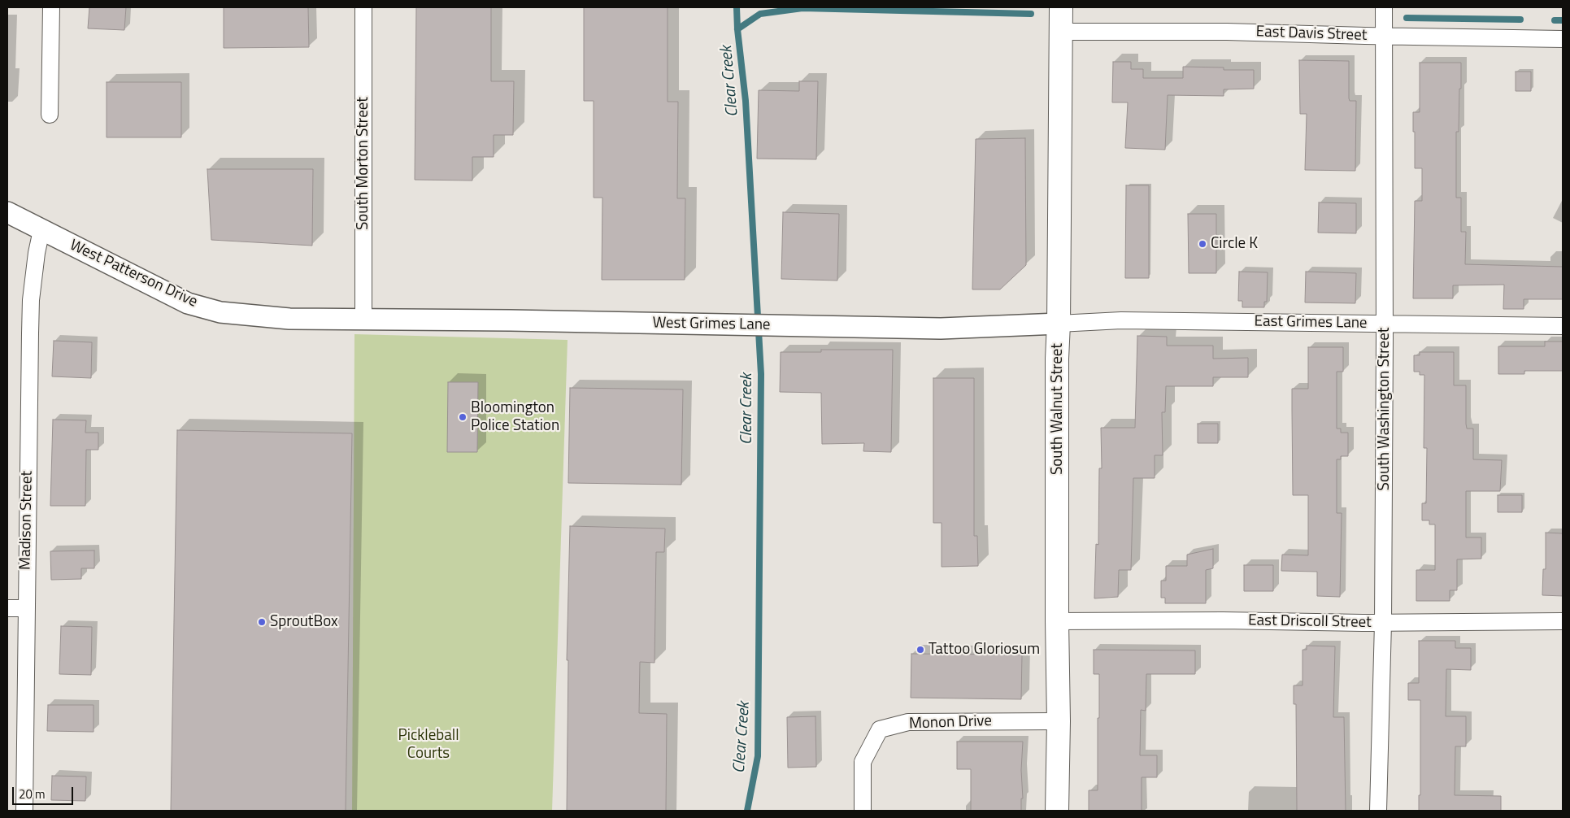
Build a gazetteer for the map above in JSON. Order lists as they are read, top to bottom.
{
  "streets": {
    "main road": ["South Walnut Street"],
    "street": [
      "East Davis Street",
      "South Morton Street",
      "West Patterson Drive",
      "East Grimes Lane",
      "West Grimes Lane",
      "South Washington Street",
      "Madison Street",
      "East Driscoll Street",
      "Monon Drive"
    ]
  },
  "crossings": [
    ["East Davis Street", "South Walnut Street"],
    ["East Davis Street", "South Washington Street"],
    ["South Morton Street", "West Patterson Drive"],
    ["South Morton Street", "West Grimes Lane"],
    ["West Patterson Drive", "West Grimes Lane"],
    ["West Patterson Drive", "Madison Street"],
    ["East Grimes Lane", "West Grimes Lane"],
    ["East Grimes Lane", "South Walnut Street"],
    ["East Grimes Lane", "South Washington Street"],
    ["West Grimes Lane", "South Walnut Street"],
    ["South Walnut Street", "East Driscoll Street"],
    ["South Walnut Street", "Monon Drive"],
    ["South Washington Street", "East Driscoll Street"]
  ],
  "water": ["Clear Creek"],
  "parks": ["Pickleball Courts"],
  "places": [
    "Circle K",
    "Bloomington Police Station",
    "SproutBox",
    "Tattoo Gloriosum"
  ],
  "scale_bar": "20 m"
}
